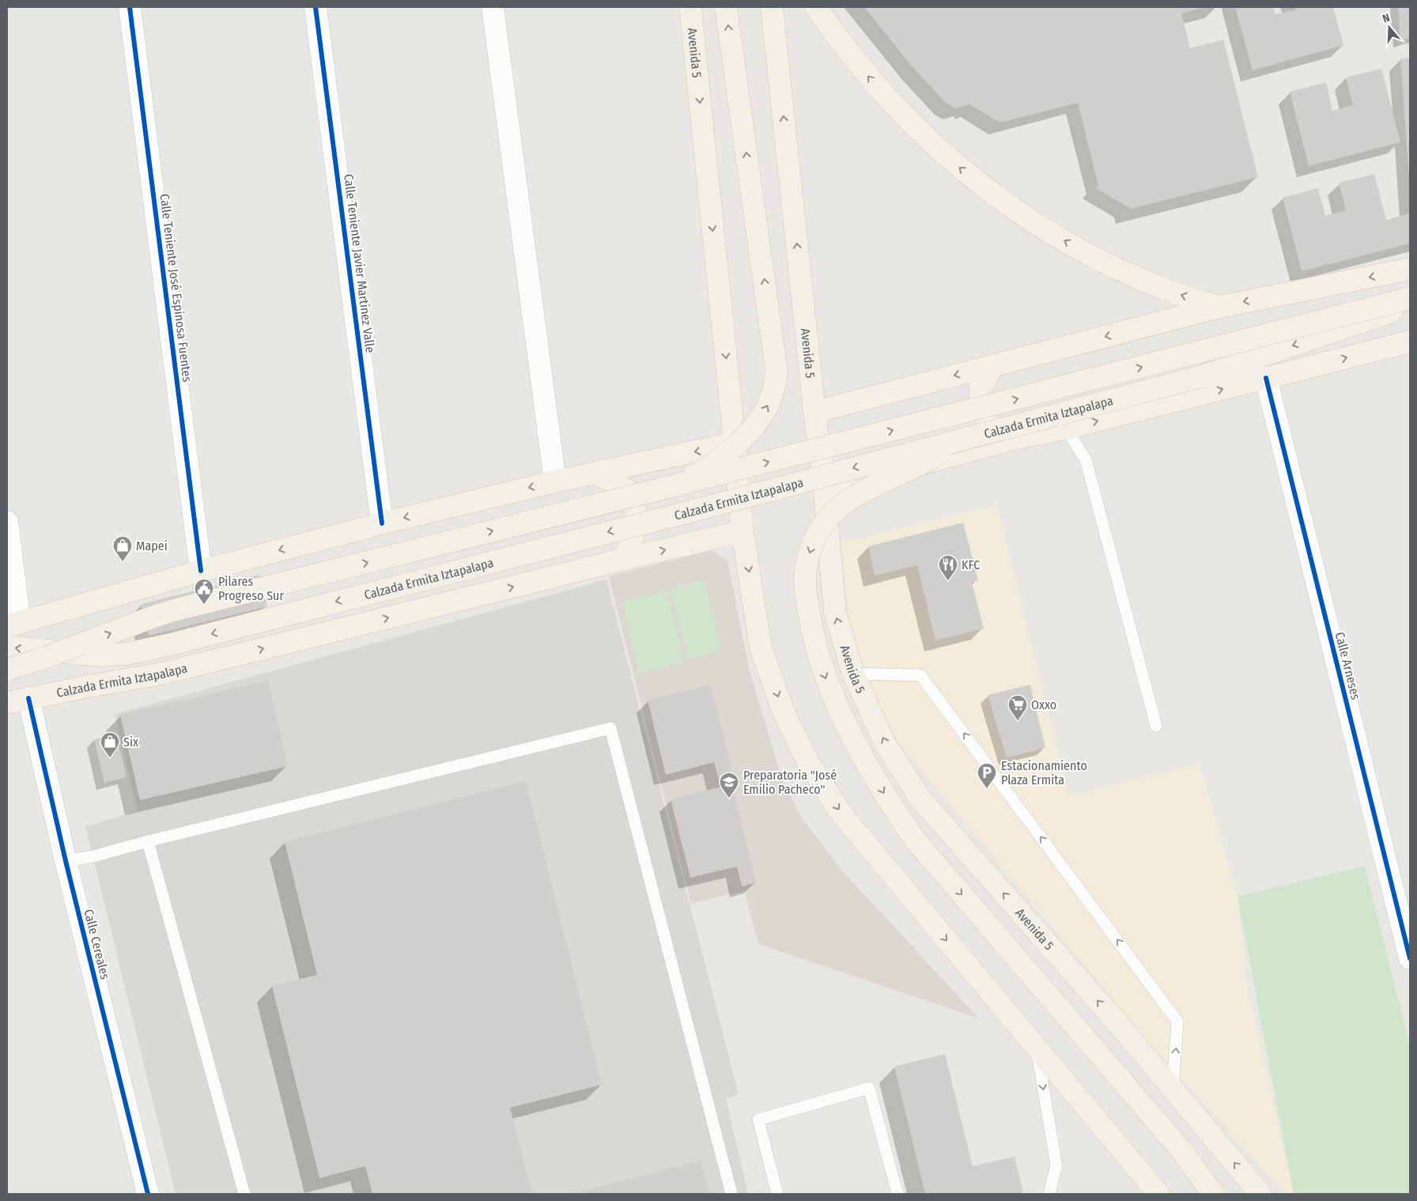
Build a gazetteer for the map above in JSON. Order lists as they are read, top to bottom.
{
  "streets": {
    "main road": ["Avenida 5", "Calzada Ermita Iztapalapa"],
    "street": [
      "Calle Teniente Javier Martínez Valle",
      "Calle Teniente José Espinosa Fuentes",
      "Calle Arneses",
      "Calle Cereales"
    ]
  },
  "crossings": [
    ["Avenida 5", "Calzada Ermita Iztapalapa"],
    ["Calzada Ermita Iztapalapa", "Calle Arneses"],
    ["Calzada Ermita Iztapalapa", "Calle Cereales"]
  ],
  "places": {
    "shop": ["Mapei", "Six"],
    "restaurant": ["KFC"],
    "public building": ["Pilares Progreso Sur"],
    "supermarket": ["Oxxo"],
    "parking": ["Estacionamiento Plaza Ermita"],
    "school or university": ["Preparatoria \"José Emilio Pacheco\""]
  },
  "north": "top"
}
